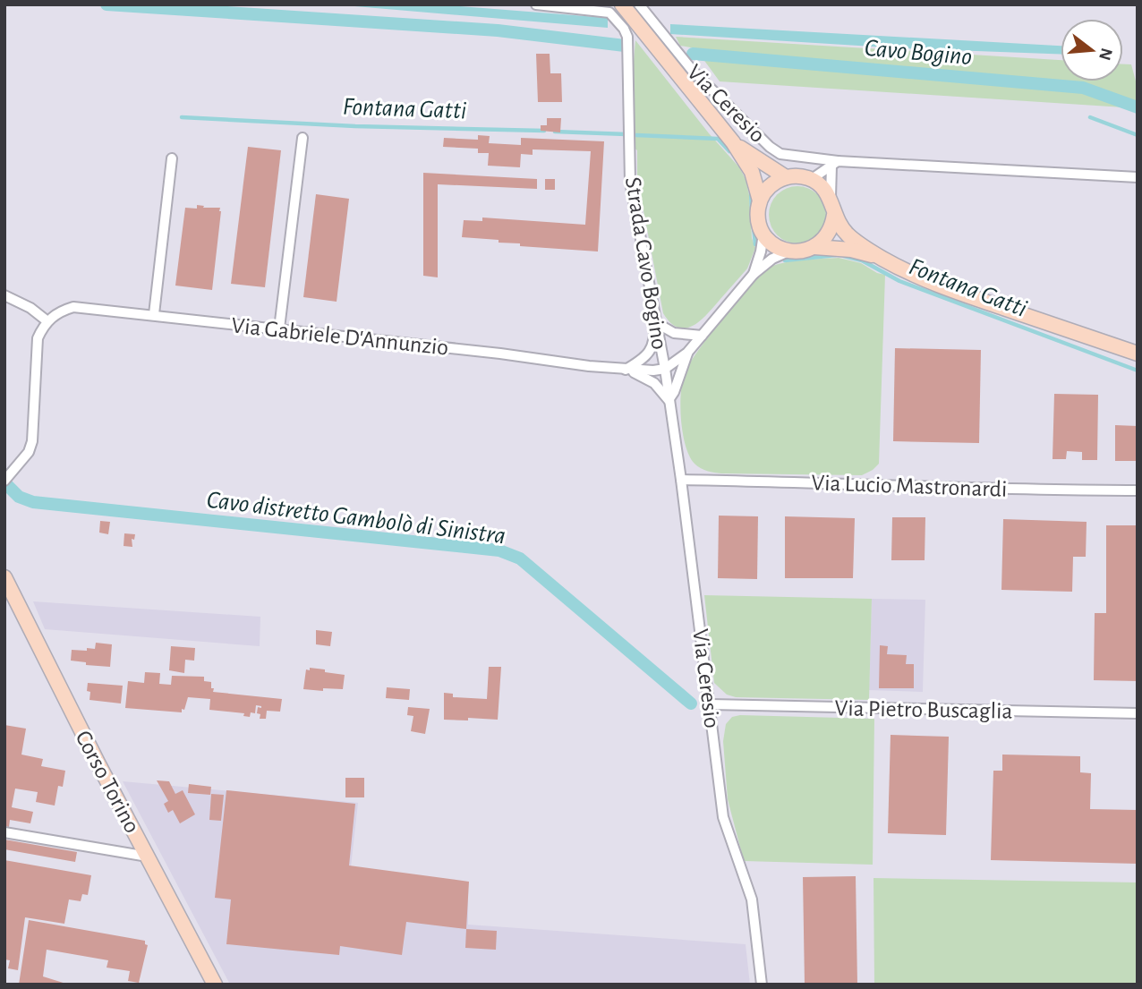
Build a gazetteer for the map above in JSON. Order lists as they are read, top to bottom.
{
  "streets": {
    "main road": ["Corso Torino"],
    "street": [
      "Via Ceresio",
      "Strada Cavo Bogino",
      "Via Gabriele D'Annunzio",
      "Via Lucio Mastronardi",
      "Via Pietro Buscaglia"
    ]
  },
  "crossings": [
    ["Via Ceresio", "Strada Cavo Bogino"],
    ["Via Ceresio", "Via Gabriele D'Annunzio"],
    ["Via Ceresio", "Via Lucio Mastronardi"],
    ["Via Ceresio", "Via Pietro Buscaglia"],
    ["Strada Cavo Bogino", "Via Gabriele D'Annunzio"]
  ],
  "water": ["Cavo Bogino", "Fontana Gatti", "Cavo distretto Gambolò di Sinistra"],
  "north": "right"
}
